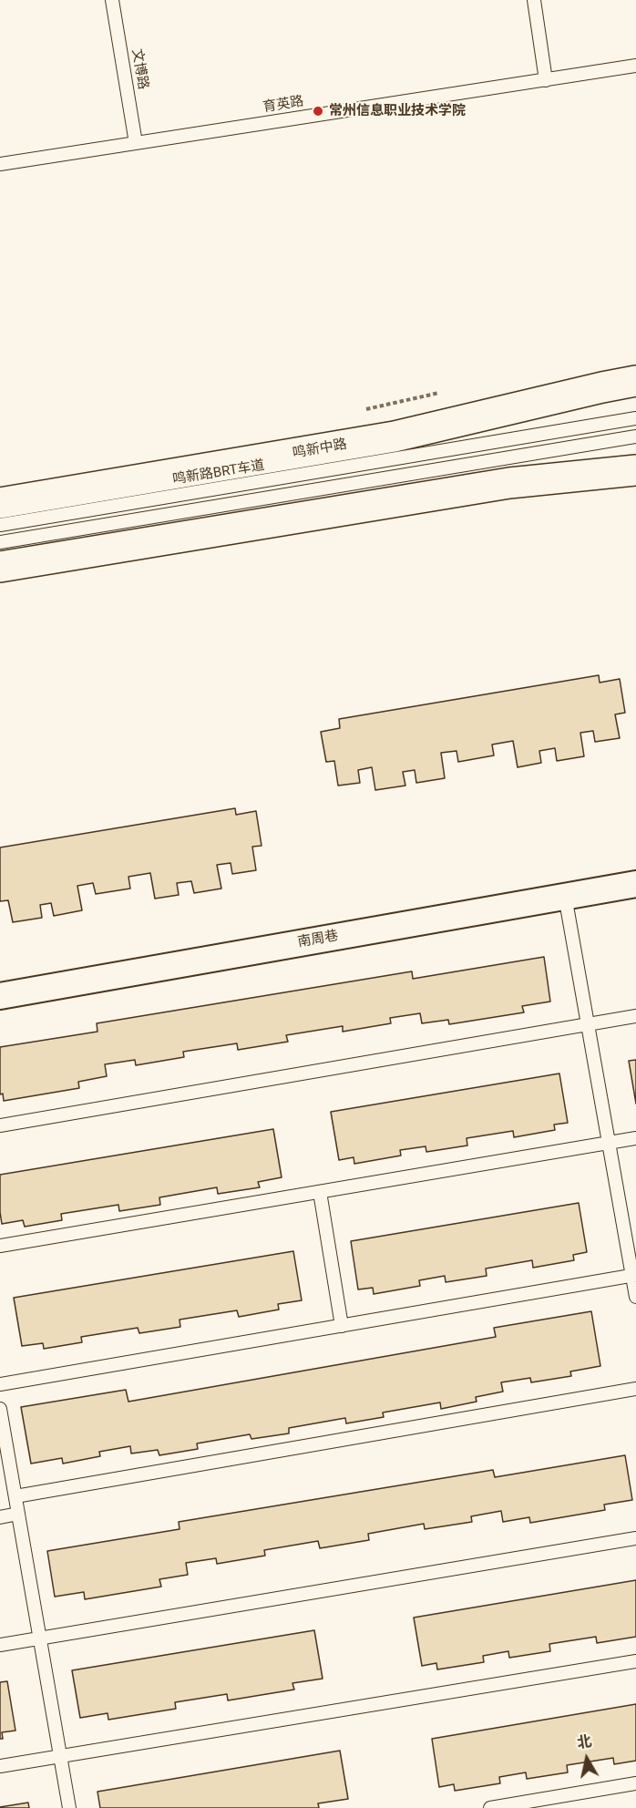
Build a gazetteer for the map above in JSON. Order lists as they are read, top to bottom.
{
  "streets": {
    "main road": ["鸣新中路"],
    "street": ["南周巷"],
    "lane": ["文博路", "育英路", "鸣新路BRT车道"]
  },
  "crossings": [
    ["文博路", "育英路"]
  ],
  "places": ["常州信息职业技术学院"],
  "north": "top"
}
